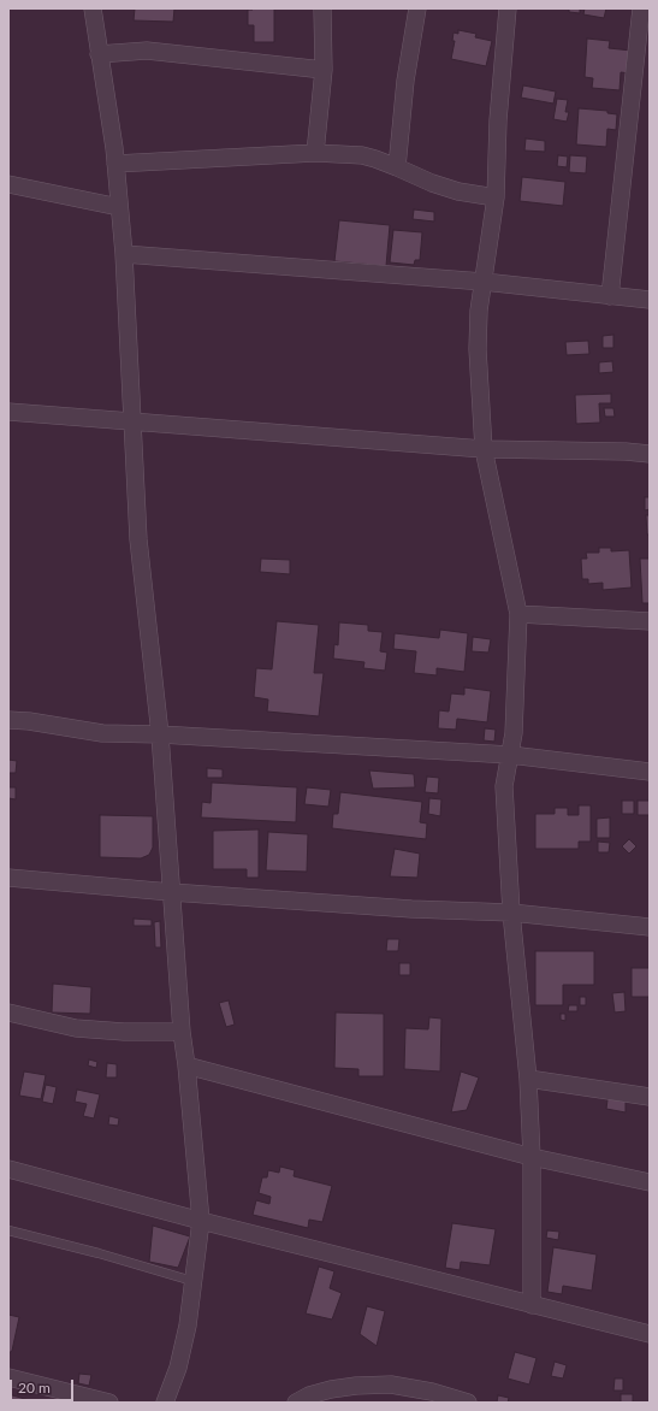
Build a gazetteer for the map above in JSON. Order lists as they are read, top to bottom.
{
  "scale_bar": "20 m"
}
